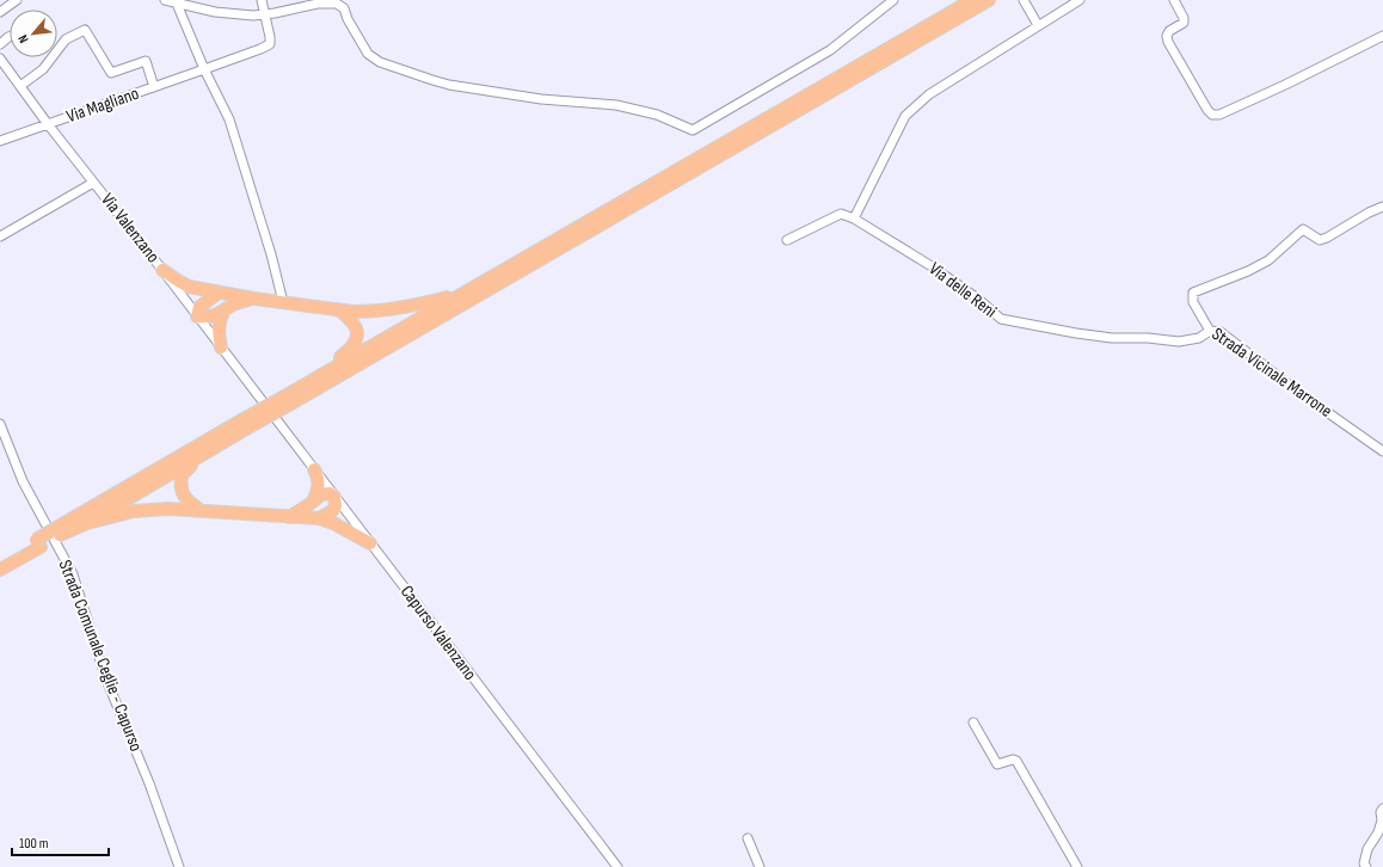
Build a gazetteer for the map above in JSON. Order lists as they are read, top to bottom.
{
  "streets": {
    "street": [
      "Via Magliano",
      "Via Valenzano",
      "Via delle Reni",
      "Strada Vicinale Marrone",
      "Capurso Valenzano",
      "Strada Comunale Ceglie - Capurso"
    ]
  },
  "crossings": [
    ["Via Magliano", "Via Valenzano"],
    ["Via Valenzano", "Capurso Valenzano"],
    ["Via delle Reni", "Strada Vicinale Marrone"]
  ],
  "scale_bar": "100 m",
  "north": "bottom left"
}
